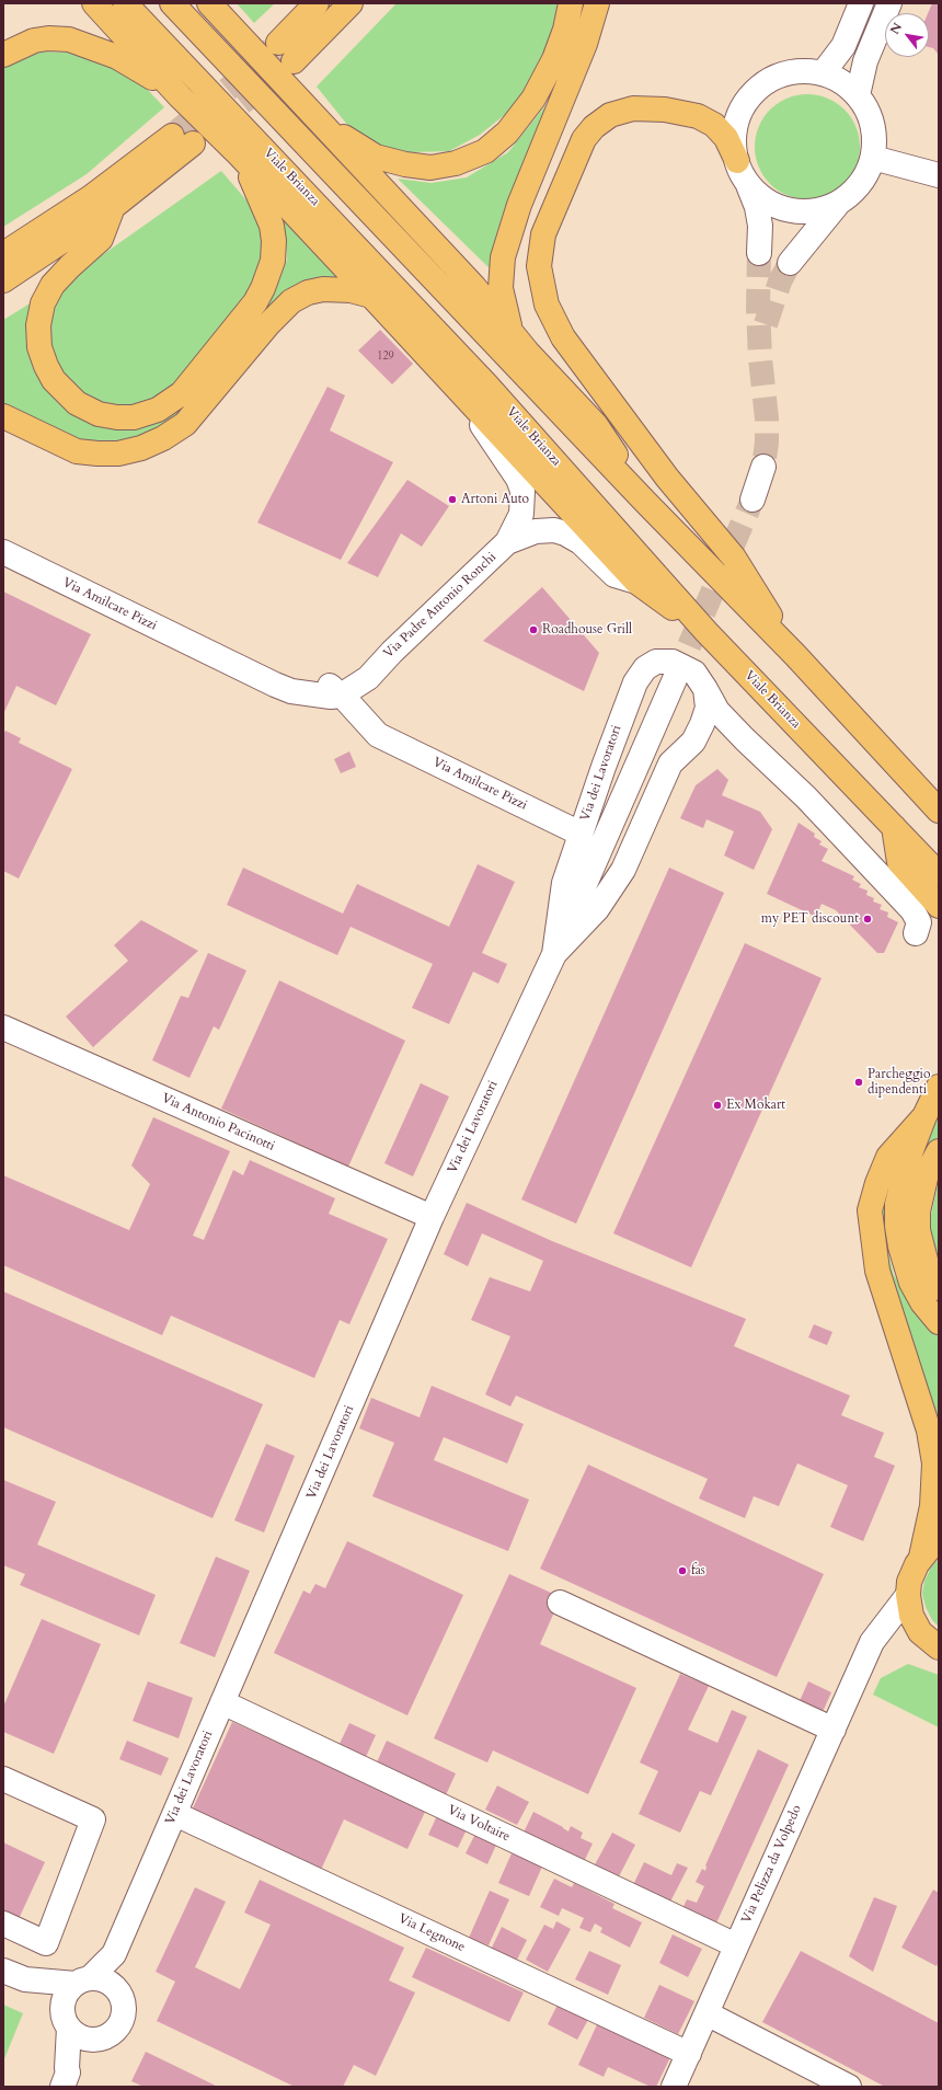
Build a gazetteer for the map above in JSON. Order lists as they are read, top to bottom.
{
  "streets": {
    "main road": ["Viale Brianza"],
    "street": [
      "Via Amilcare Pizzi",
      "Via Padre Antonio Ronchi",
      "Via dei Lavoratori",
      "Via Antonio Pacinotti",
      "Via Voltaire",
      "Via Pelizza da Volpedo",
      "Via Legnone"
    ]
  },
  "crossings": [
    ["Via Amilcare Pizzi", "Via Padre Antonio Ronchi"],
    ["Via Amilcare Pizzi", "Via dei Lavoratori"],
    ["Via dei Lavoratori", "Via Antonio Pacinotti"],
    ["Via dei Lavoratori", "Via Voltaire"],
    ["Via dei Lavoratori", "Via Legnone"],
    ["Via Voltaire", "Via Pelizza da Volpedo"],
    ["Via Pelizza da Volpedo", "Via Legnone"]
  ],
  "places": [
    "Artoni Auto",
    "Roadhouse Grill",
    "my PET discount",
    "Parcheggio dipendenti",
    "Ex Mokart",
    "fas"
  ],
  "house_numbers": ["129"],
  "north": "top left"
}
